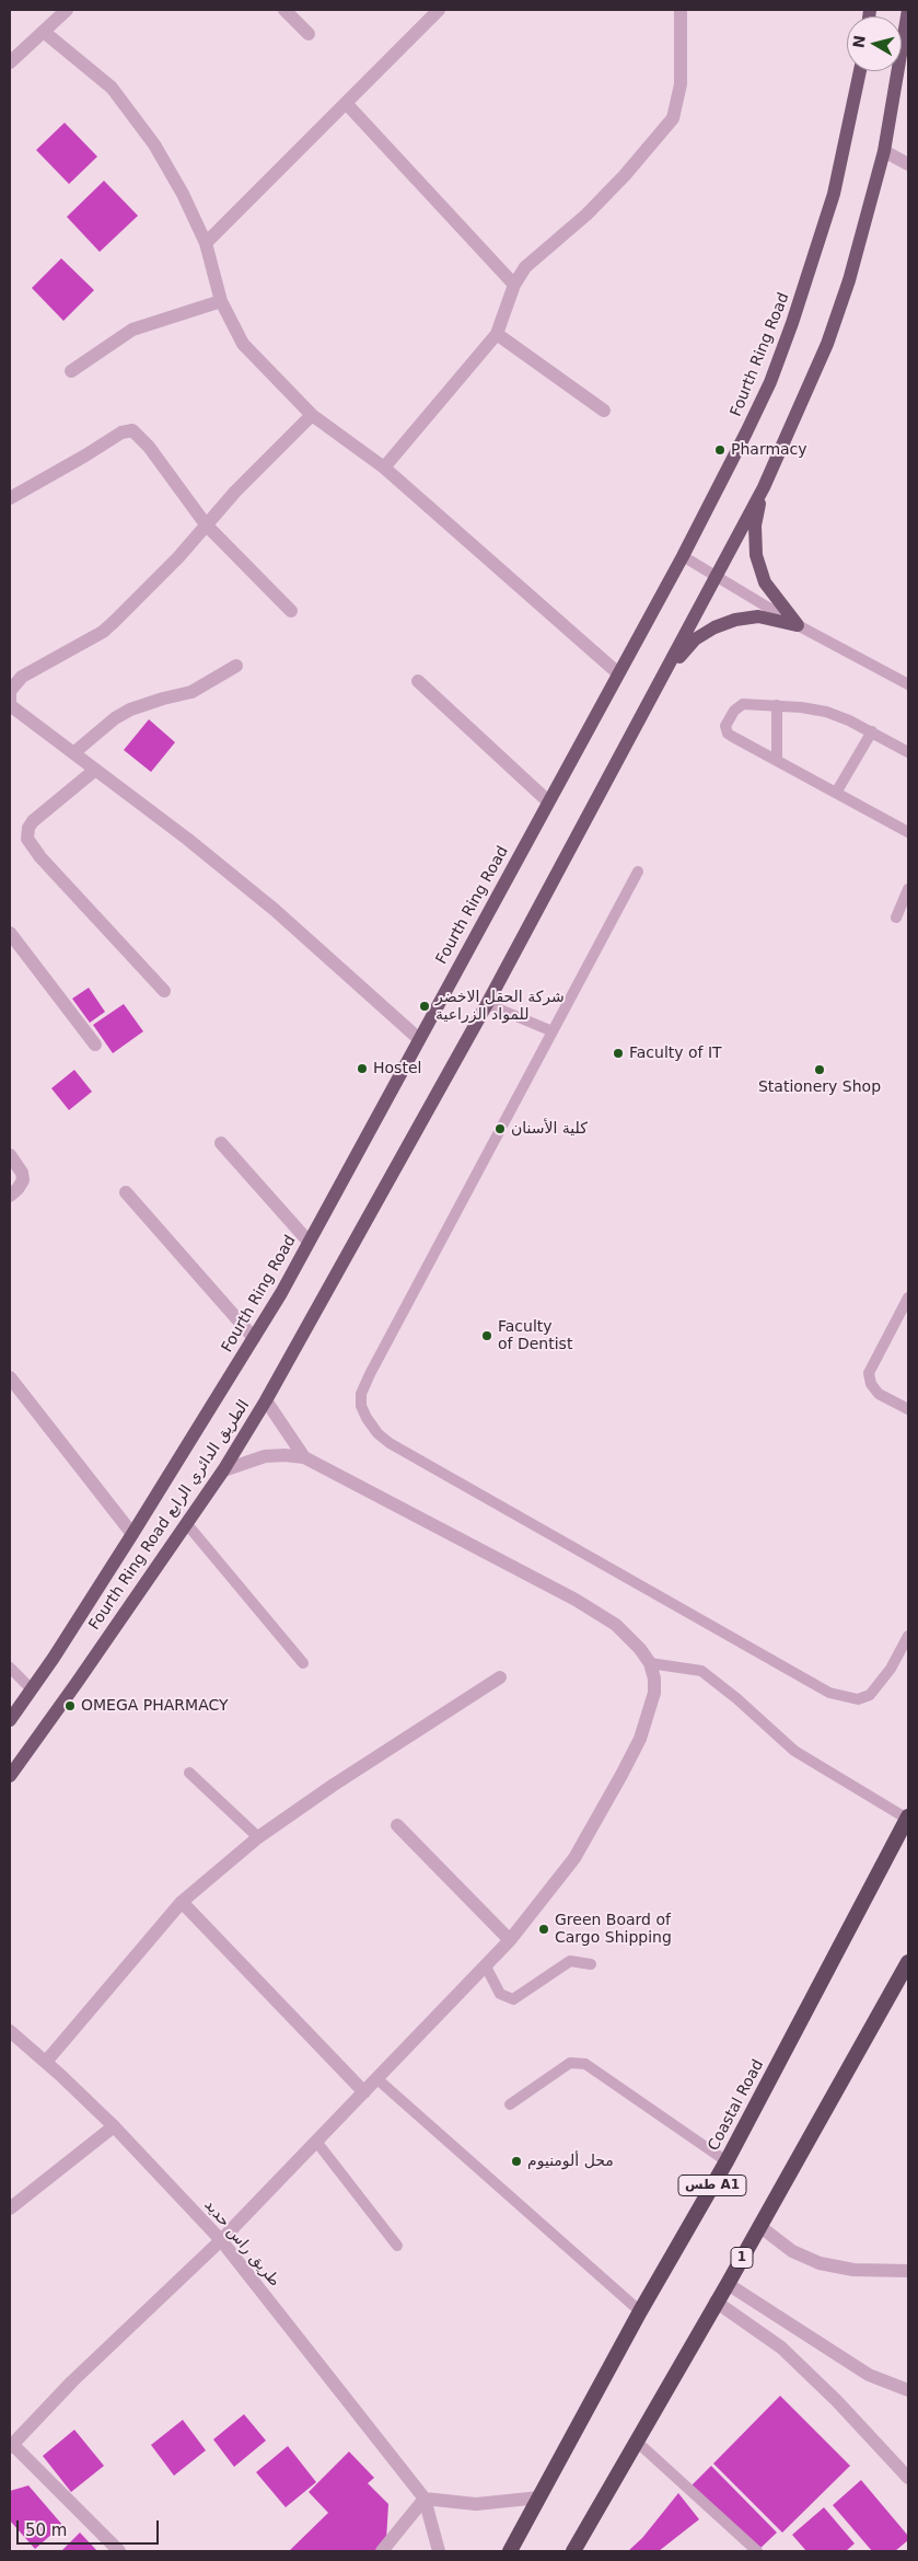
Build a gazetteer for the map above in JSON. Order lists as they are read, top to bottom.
{
  "streets": {
    "highway": ["Coastal Road", "طس A1", "1"],
    "main road": ["Fourth Ring Road", "Fourth Ring Road الطريق الدائري الرابع"],
    "street": ["طريق راس حديد"]
  },
  "places": [
    "Pharmacy",
    "شركة الحقل الاخضر للمواد الزراعية",
    "Faculty of IT",
    "Hostel",
    "Stationery Shop",
    "كلية الأسنان",
    "Faculty of Dentist",
    "OMEGA PHARMACY",
    "Green Board of Cargo Shipping",
    "محل ألومنيوم"
  ],
  "scale_bar": "50 m",
  "north": "left"
}
